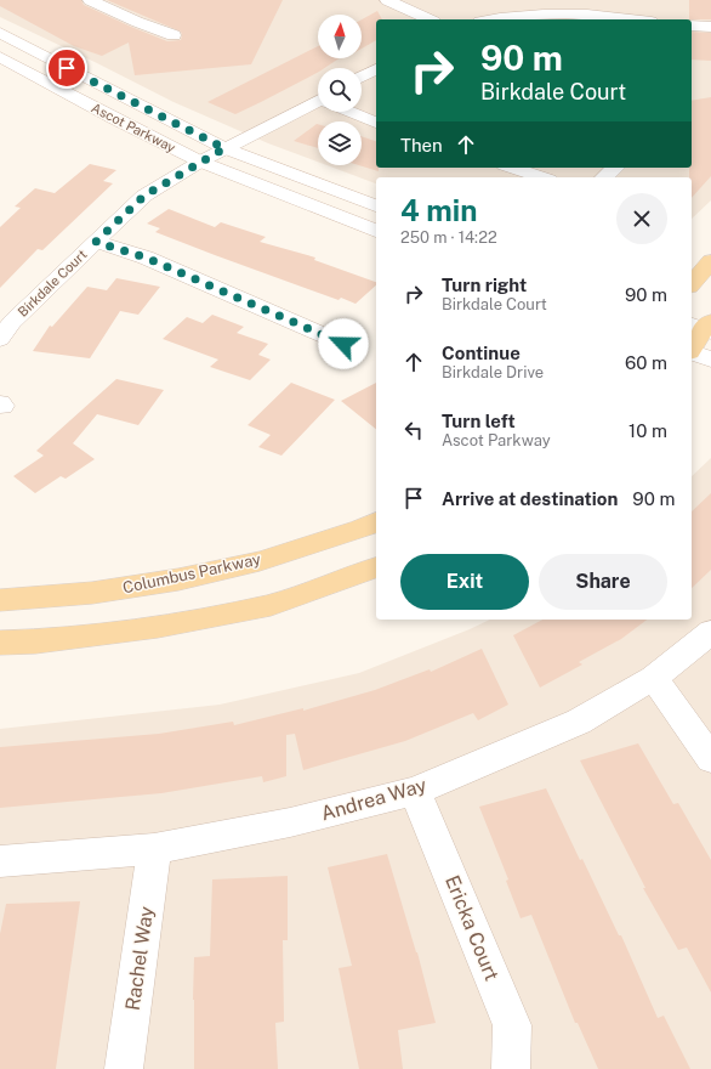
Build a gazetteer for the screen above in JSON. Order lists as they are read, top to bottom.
{
  "streets": {
    "main road": ["Columbus Parkway"],
    "street": [
      "Ascot Parkway",
      "Birkdale Court",
      "Andrea Way",
      "Ericka Court",
      "Rachel Way"
    ]
  },
  "crossings": [
    ["Ascot Parkway", "Birkdale Court"],
    ["Andrea Way", "Ericka Court"],
    ["Andrea Way", "Rachel Way"]
  ],
  "north": "top",
  "page": {
    "turn": ["90 m", "Birkdale Court"],
    "then": "Then",
    "heading": ["4 min", "250 m · 14:22"],
    "list": [
      {
        "name": "Turn right",
        "note": "Birkdale Court",
        "value": "90 m"
      },
      {
        "name": "Continue",
        "note": "Birkdale Drive",
        "value": "60 m"
      },
      {
        "name": "Turn left",
        "note": "Ascot Parkway",
        "value": "10 m"
      },
      {
        "name": "Arrive at destination",
        "value": "90 m"
      }
    ],
    "buttons": ["Exit", "Share"]
  }
}
